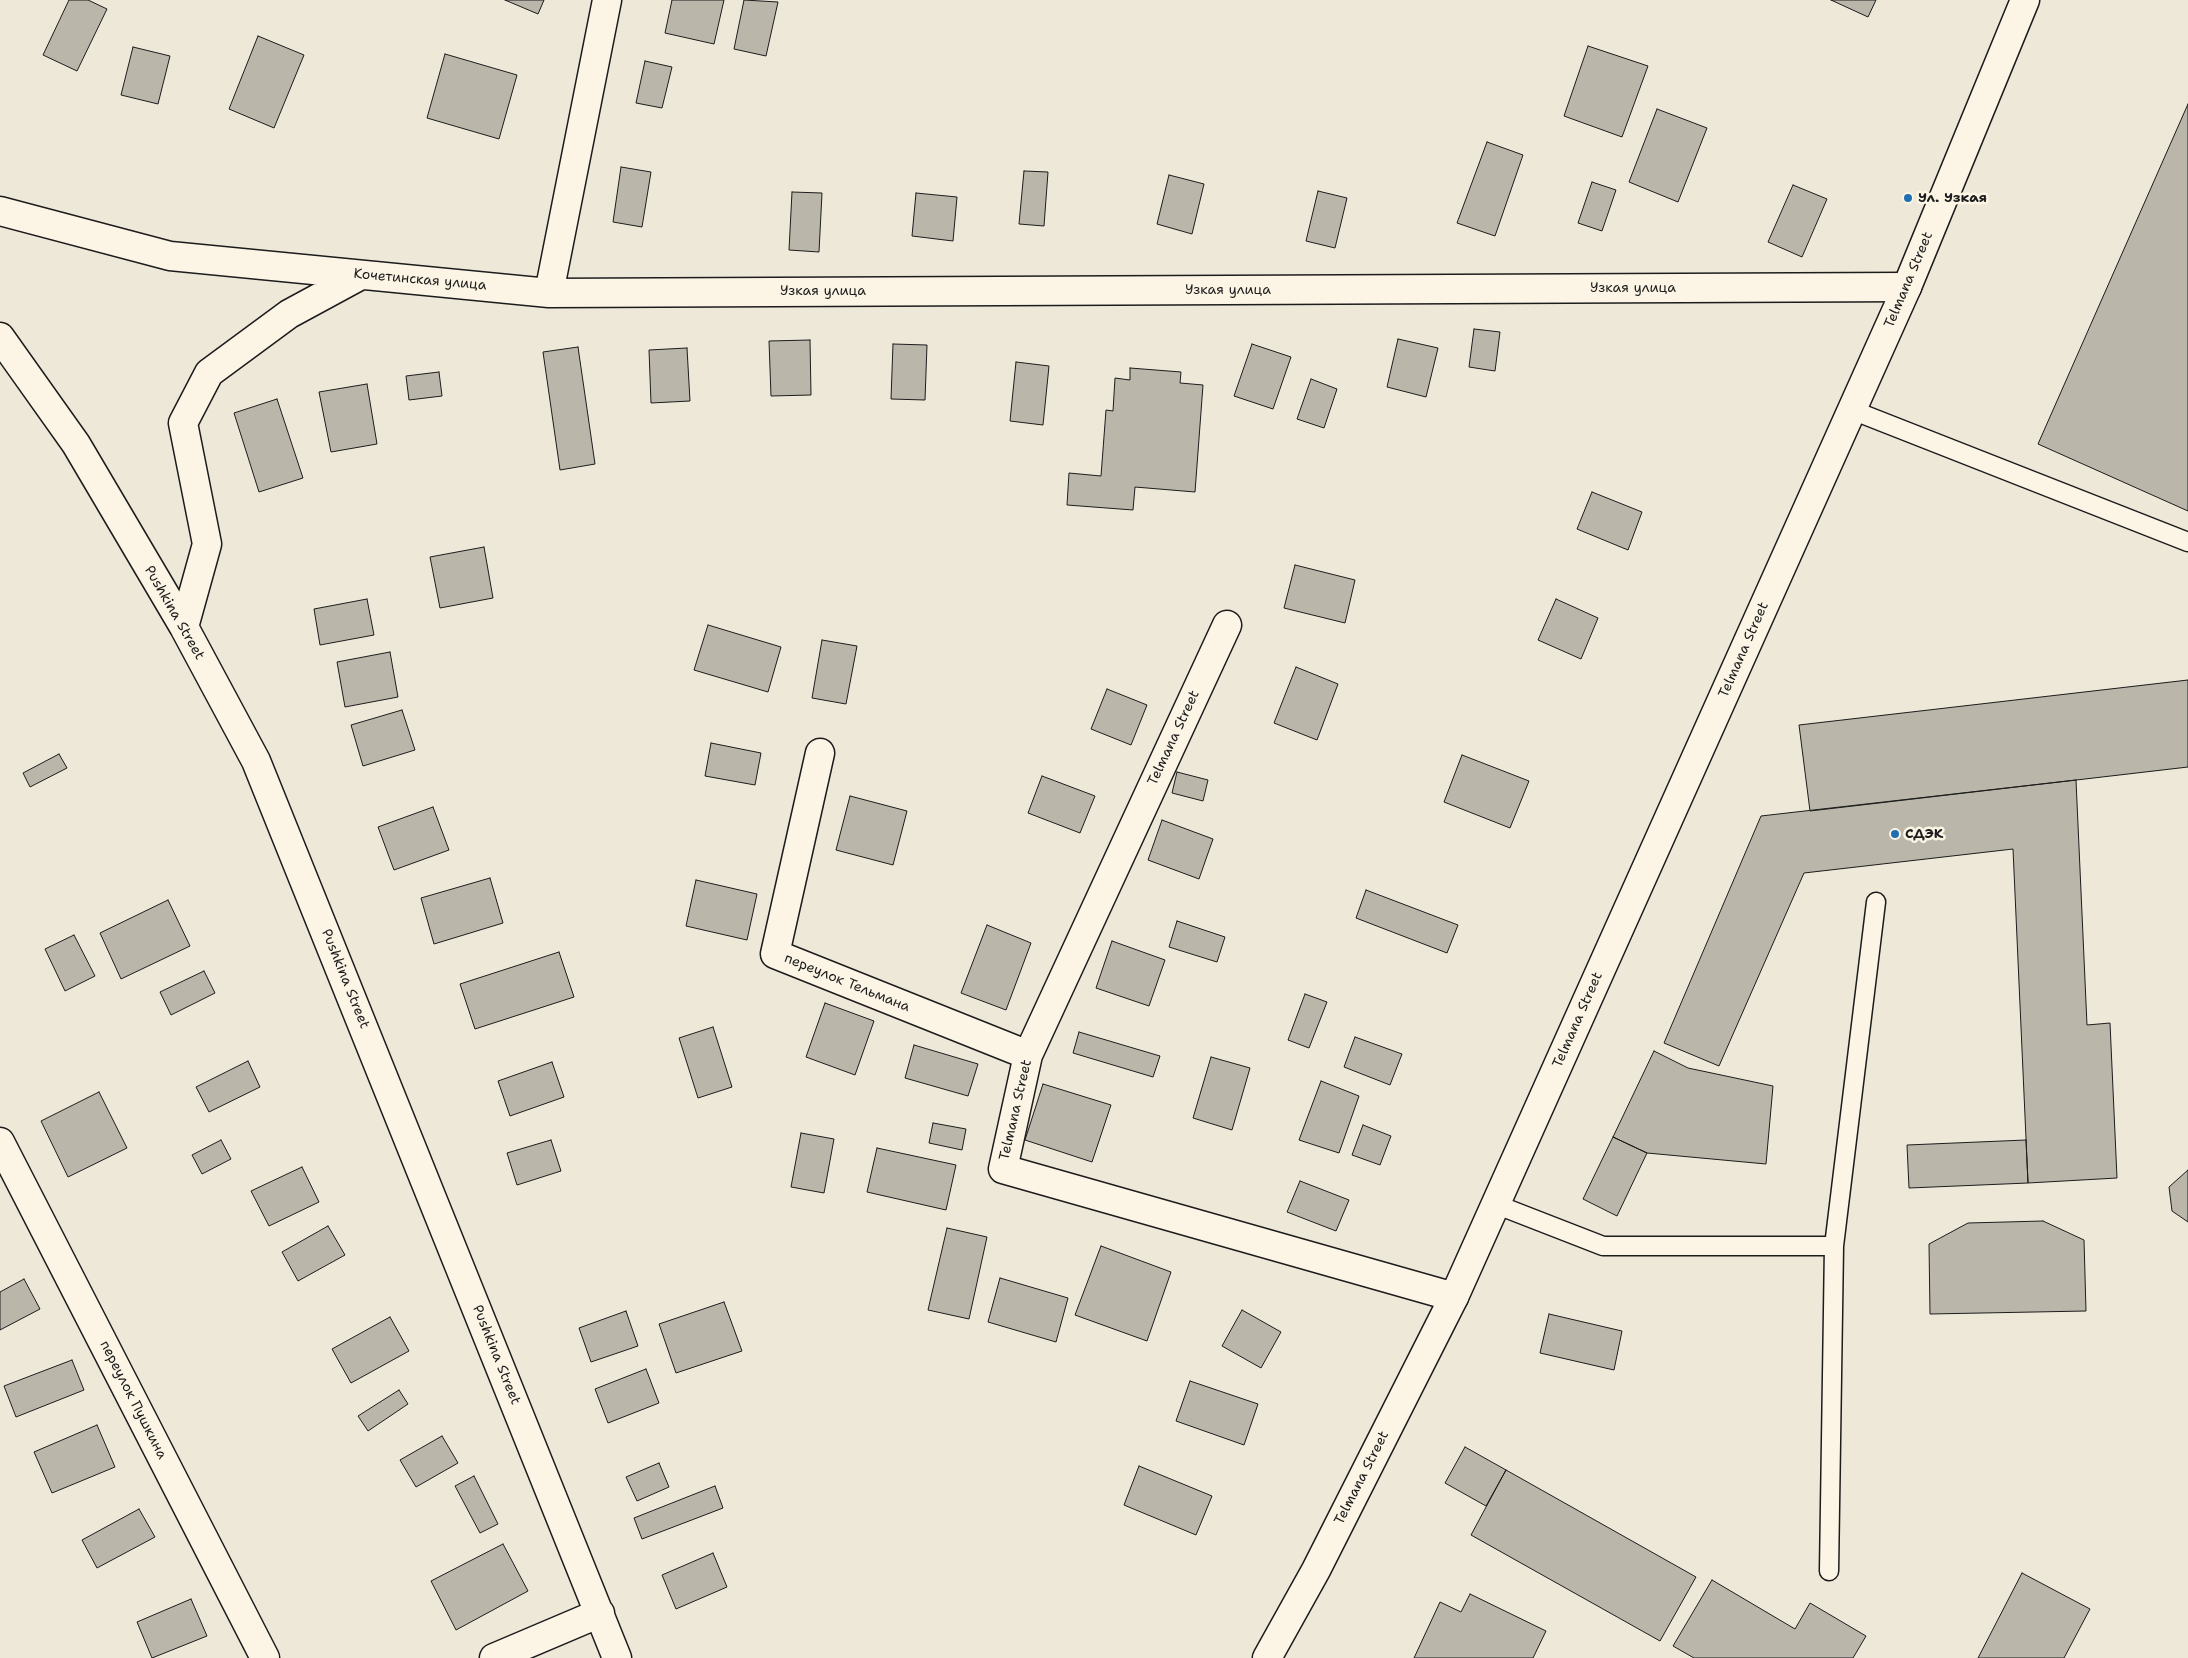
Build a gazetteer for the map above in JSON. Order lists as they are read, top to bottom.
{
  "streets": {
    "street": [
      "Кочетинская улица",
      "Telmana Street",
      "Узкая улица",
      "Pushkina Street",
      "переулок Тельмана",
      "переулок Пушкина"
    ]
  },
  "crossings": [
    ["Кочетинская улица", "Узкая улица"],
    ["Telmana Street", "Узкая улица"],
    ["Telmana Street", "переулок Тельмана"]
  ],
  "places": ["Ул. Узкая", "СДЭК"]
}
